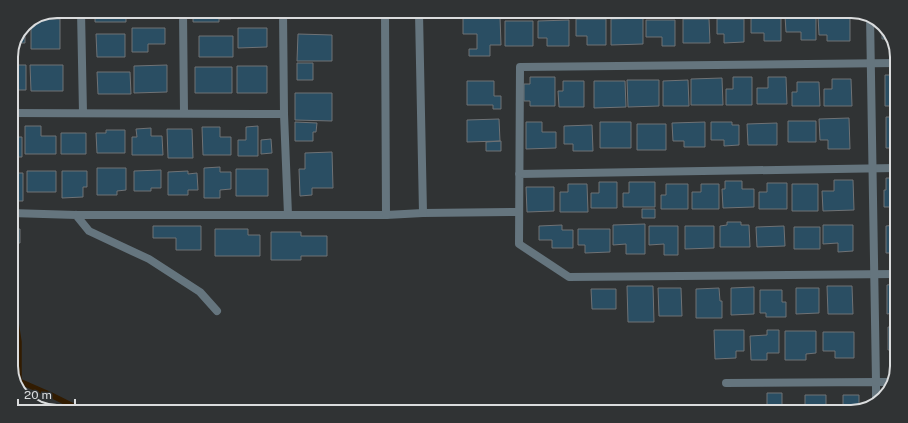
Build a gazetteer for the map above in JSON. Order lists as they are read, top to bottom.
{
  "scale_bar": "20 m"
}
